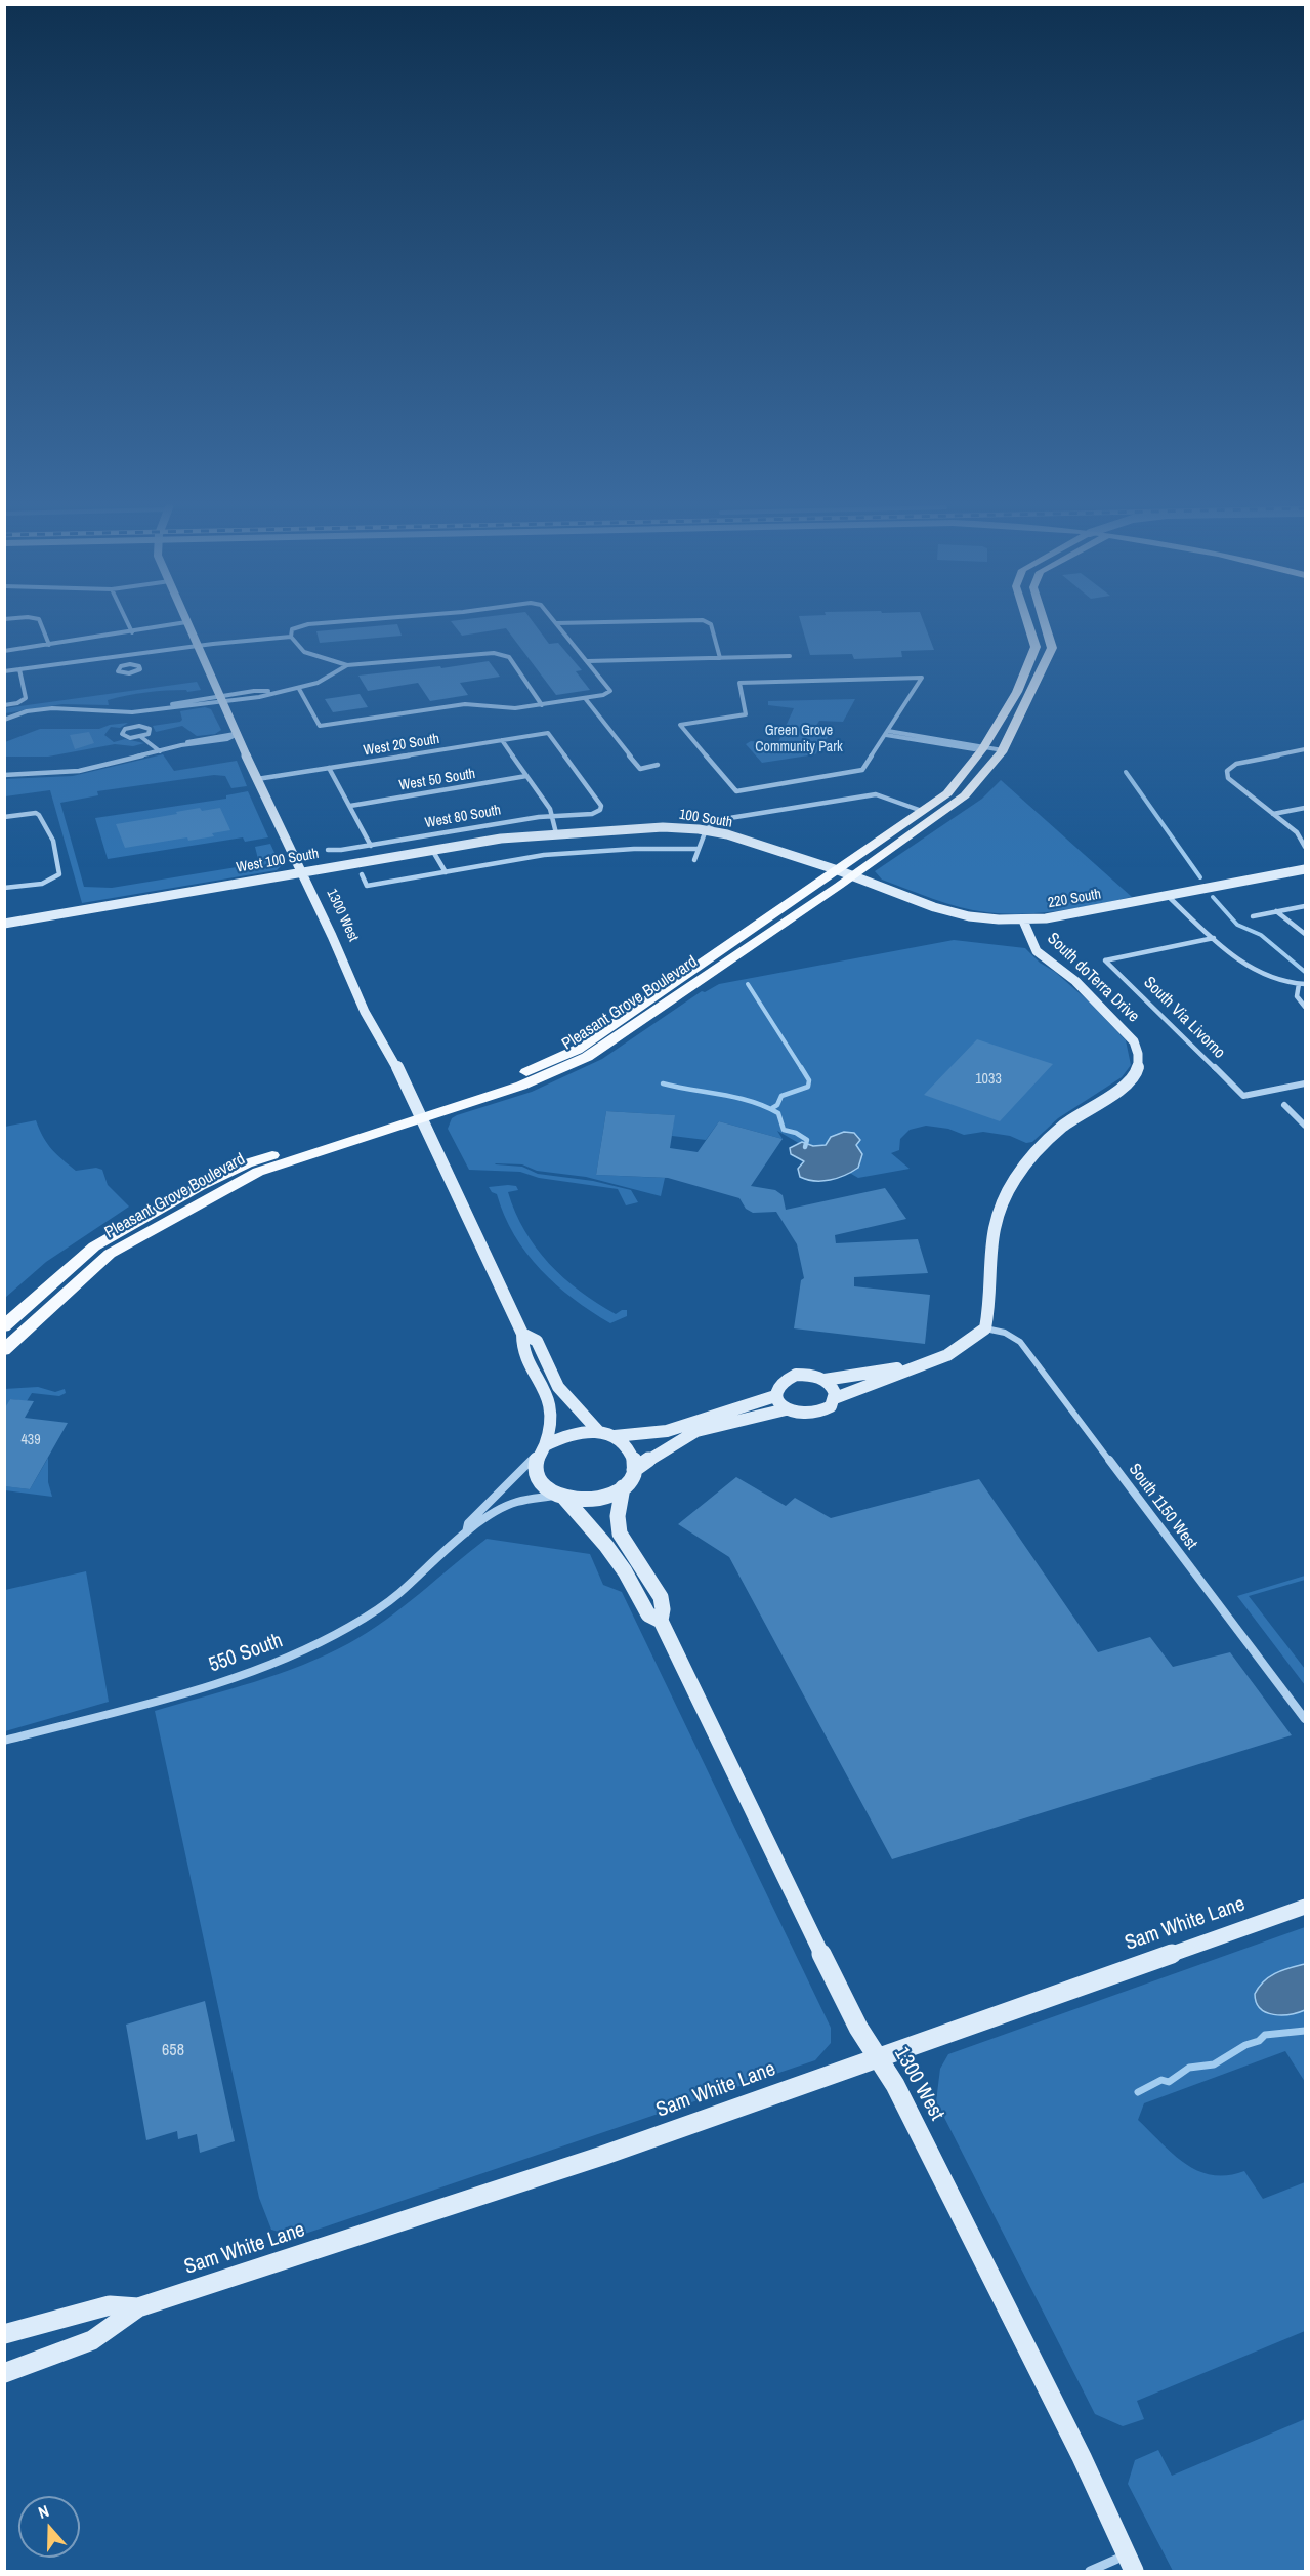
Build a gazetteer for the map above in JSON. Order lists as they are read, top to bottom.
{
  "streets": {
    "main road": ["Pleasant Grove Boulevard"],
    "street": [
      "West 20 South",
      "West 50 South",
      "West 80 South",
      "100 South",
      "West 100 South",
      "220 South",
      "1300 West",
      "South doTerra Drive",
      "South Via Livorno",
      "South 1150 West",
      "550 South",
      "Sam White Lane"
    ]
  },
  "crossings": [
    ["West 20 South", "West 80 South"],
    ["West 20 South", "1300 West"],
    ["100 South", "West 100 South"],
    ["100 South", "220 South"],
    ["100 South", "Pleasant Grove Boulevard"],
    ["West 100 South", "1300 West"],
    ["220 South", "South doTerra Drive"],
    ["220 South", "Pleasant Grove Boulevard"],
    ["1300 West", "Pleasant Grove Boulevard"],
    ["1300 West", "Sam White Lane"],
    ["South doTerra Drive", "South 1150 West"]
  ],
  "parks": ["Green Grove Community Park"],
  "house_numbers": ["1033", "439", "658"],
  "north": "top"
}
